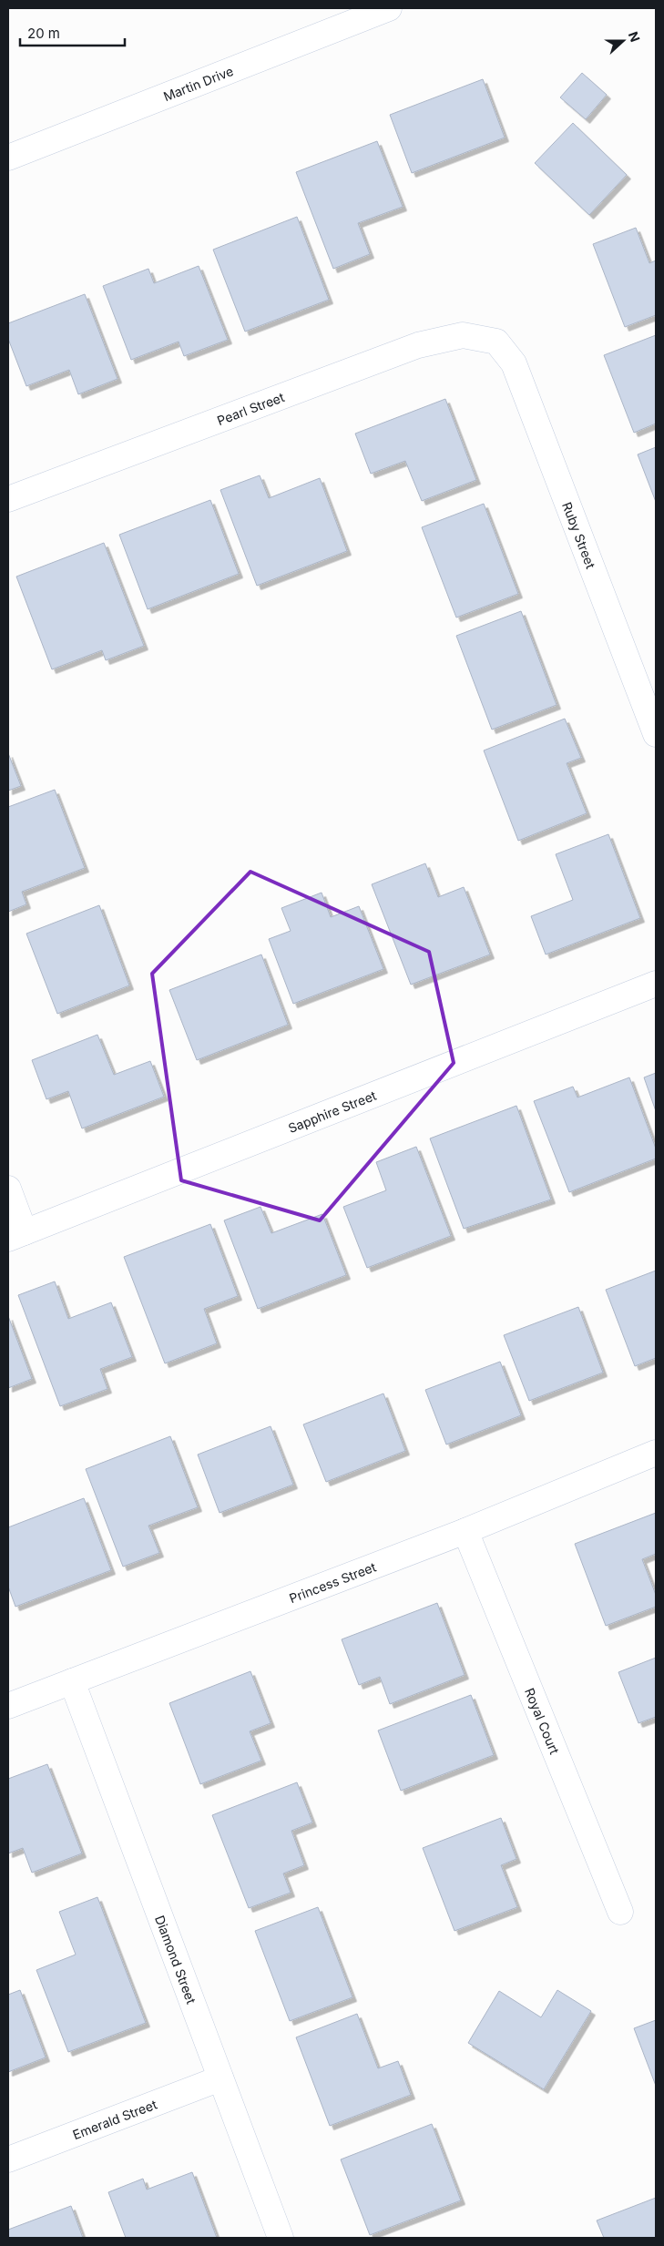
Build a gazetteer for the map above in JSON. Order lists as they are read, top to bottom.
{
  "streets": {
    "street": [
      "Martin Drive",
      "Pearl Street",
      "Ruby Street",
      "Sapphire Street",
      "Princess Street",
      "Royal Court",
      "Diamond Street",
      "Emerald Street"
    ]
  },
  "crossings": [
    ["Pearl Street", "Ruby Street"],
    ["Princess Street", "Royal Court"],
    ["Princess Street", "Diamond Street"],
    ["Diamond Street", "Emerald Street"]
  ],
  "scale_bar": "20 m",
  "north": "right"
}
